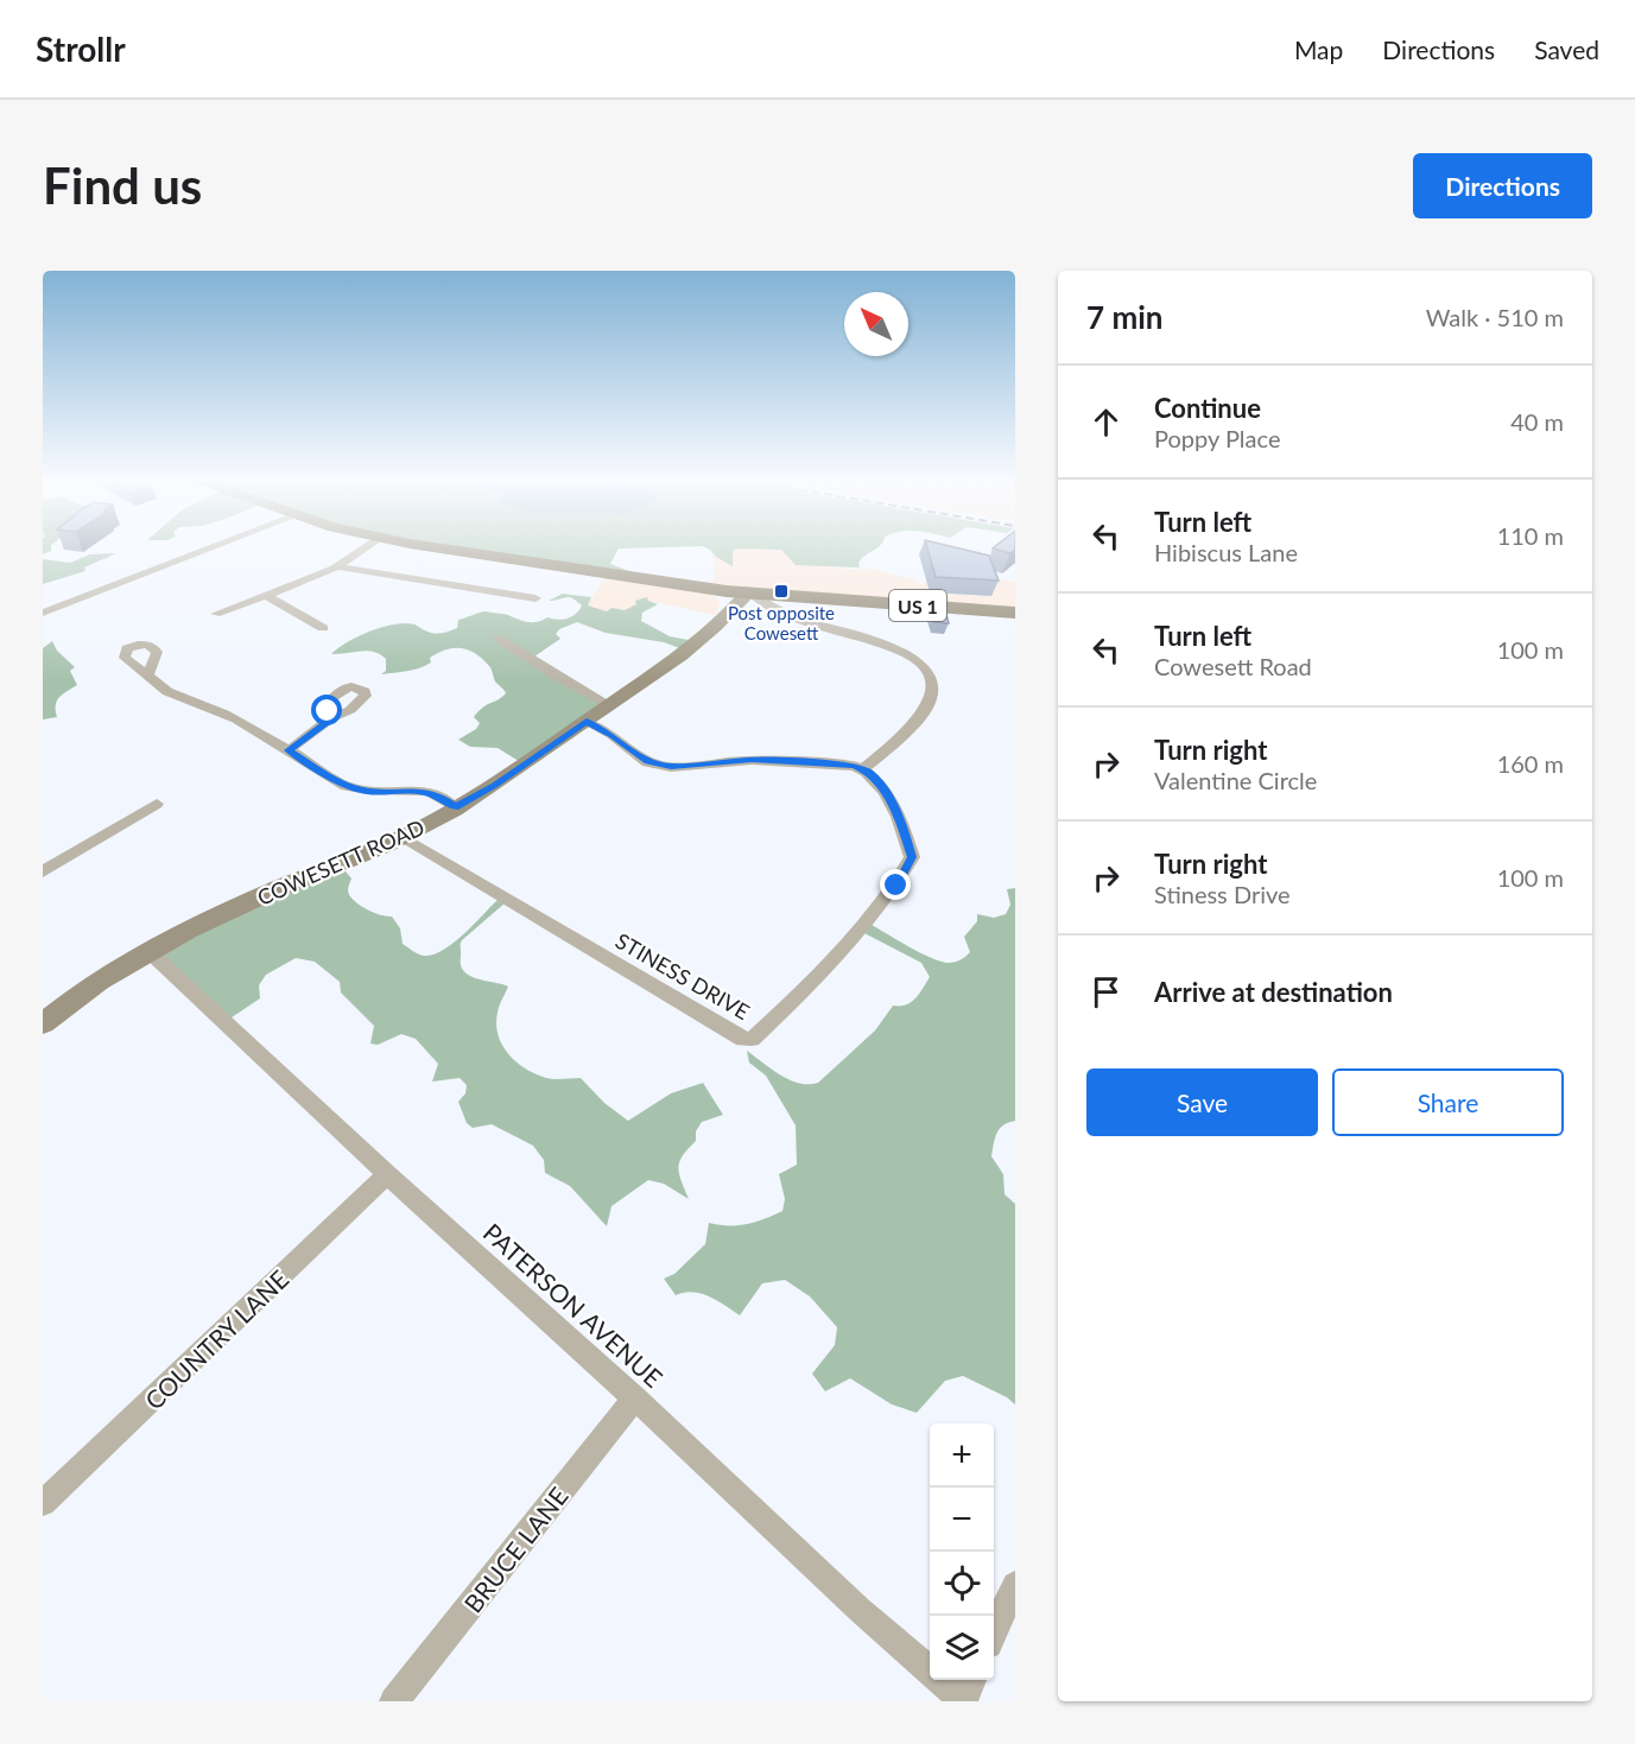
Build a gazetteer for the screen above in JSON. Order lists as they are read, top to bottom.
{
  "streets": {
    "main road": ["US 1", "COWESETT ROAD"],
    "street": [
      "STINESS DRIVE",
      "PATERSON AVENUE",
      "COUNTRY LANE",
      "BRUCE LANE"
    ]
  },
  "crossings": [
    ["US 1", "COWESETT ROAD"],
    ["COWESETT ROAD", "STINESS DRIVE"],
    ["COWESETT ROAD", "PATERSON AVENUE"],
    ["PATERSON AVENUE", "COUNTRY LANE"],
    ["PATERSON AVENUE", "BRUCE LANE"]
  ],
  "places": {
    "transit": ["Post opposite Cowesett"]
  },
  "north": "top left",
  "page": {
    "header": "Strollr",
    "nav": ["Map", "Directions", "Saved"],
    "buttons": [
      "Directions",
      ["Save", "Share"]
    ],
    "title": "Find us",
    "heading": ["7 min", "Walk · 510 m"],
    "list": [
      ["Continue", "Poppy Place", "40 m"],
      ["Turn left", "Hibiscus Lane", "110 m"],
      ["Turn left", "Cowesett Road", "100 m"],
      ["Turn right", "Valentine Circle", "160 m"],
      ["Turn right", "Stiness Drive", "100 m"],
      "Arrive at destination"
    ],
    "map_buttons": ["+", "−"]
  }
}
